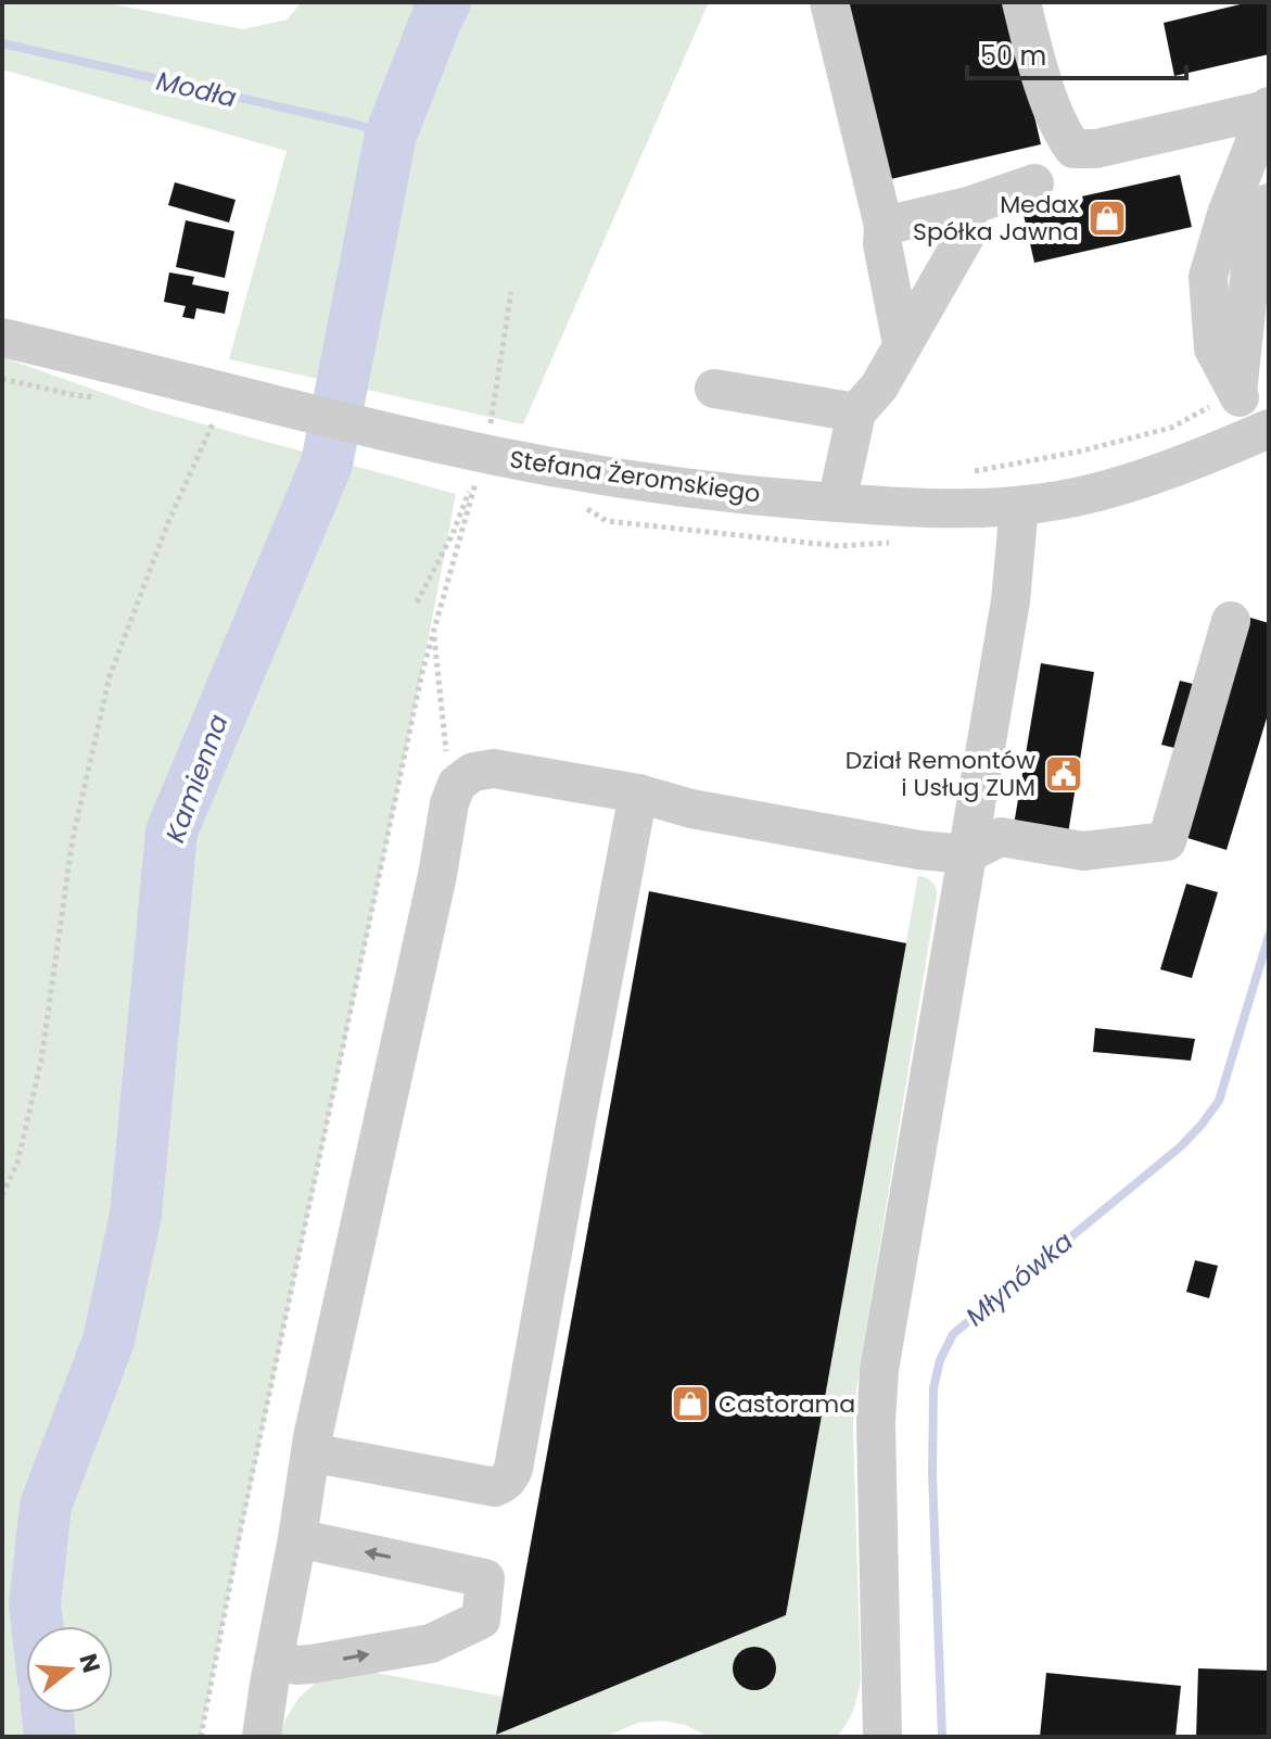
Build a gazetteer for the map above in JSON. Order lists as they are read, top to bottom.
{
  "streets": {
    "street": ["Stefana Żeromskiego"]
  },
  "water": ["Modła", "Kamienna", "Młynówka"],
  "places": {
    "shop": ["Medax Spółka Jawna", "Castorama"],
    "public building": ["Dział Remontów i Usług ZUM"]
  },
  "scale_bar": "50 m",
  "north": "right"
}
